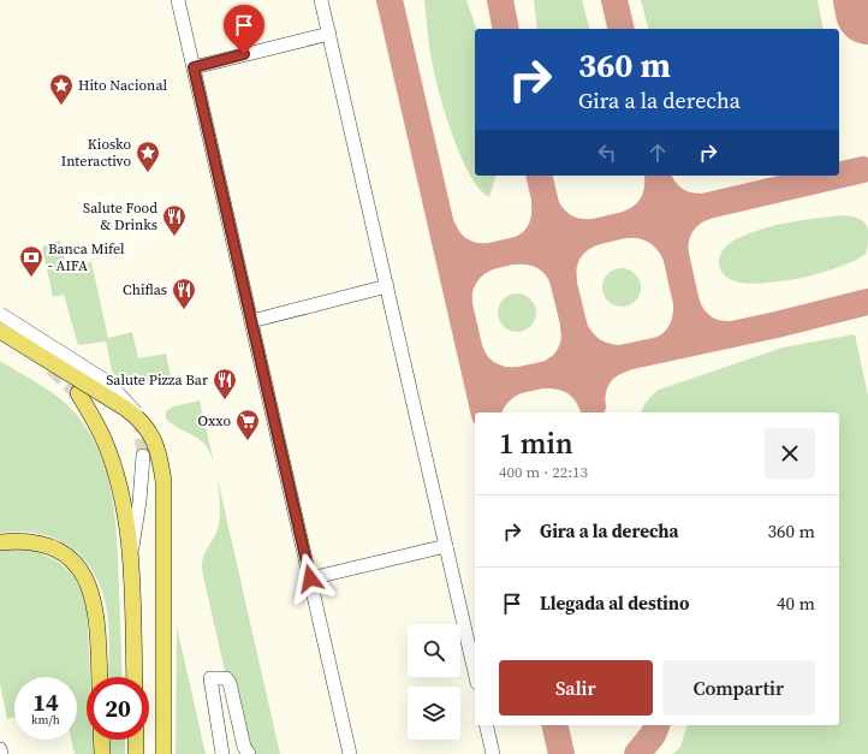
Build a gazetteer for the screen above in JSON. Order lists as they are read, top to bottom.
{
  "places": {
    "place": ["Hito Nacional", "Kiosko Interactivo"],
    "restaurant": ["Salute Food & Drinks", "Chiflas", "Salute Pizza Bar"],
    "bank": ["Banca Mifel - AIFA"],
    "supermarket": ["Oxxo"]
  },
  "page": {
    "turn": ["360 m", "Gira a la derecha"],
    "heading": ["1 min", "400 m · 22:13"],
    "list": [
      {
        "name": "Gira a la derecha",
        "value": "360 m"
      },
      {
        "name": "Llegada al destino",
        "value": "40 m"
      }
    ],
    "buttons": ["Salir", "Compartir"],
    "speed": "14 km/h",
    "limit": "20"
  }
}
